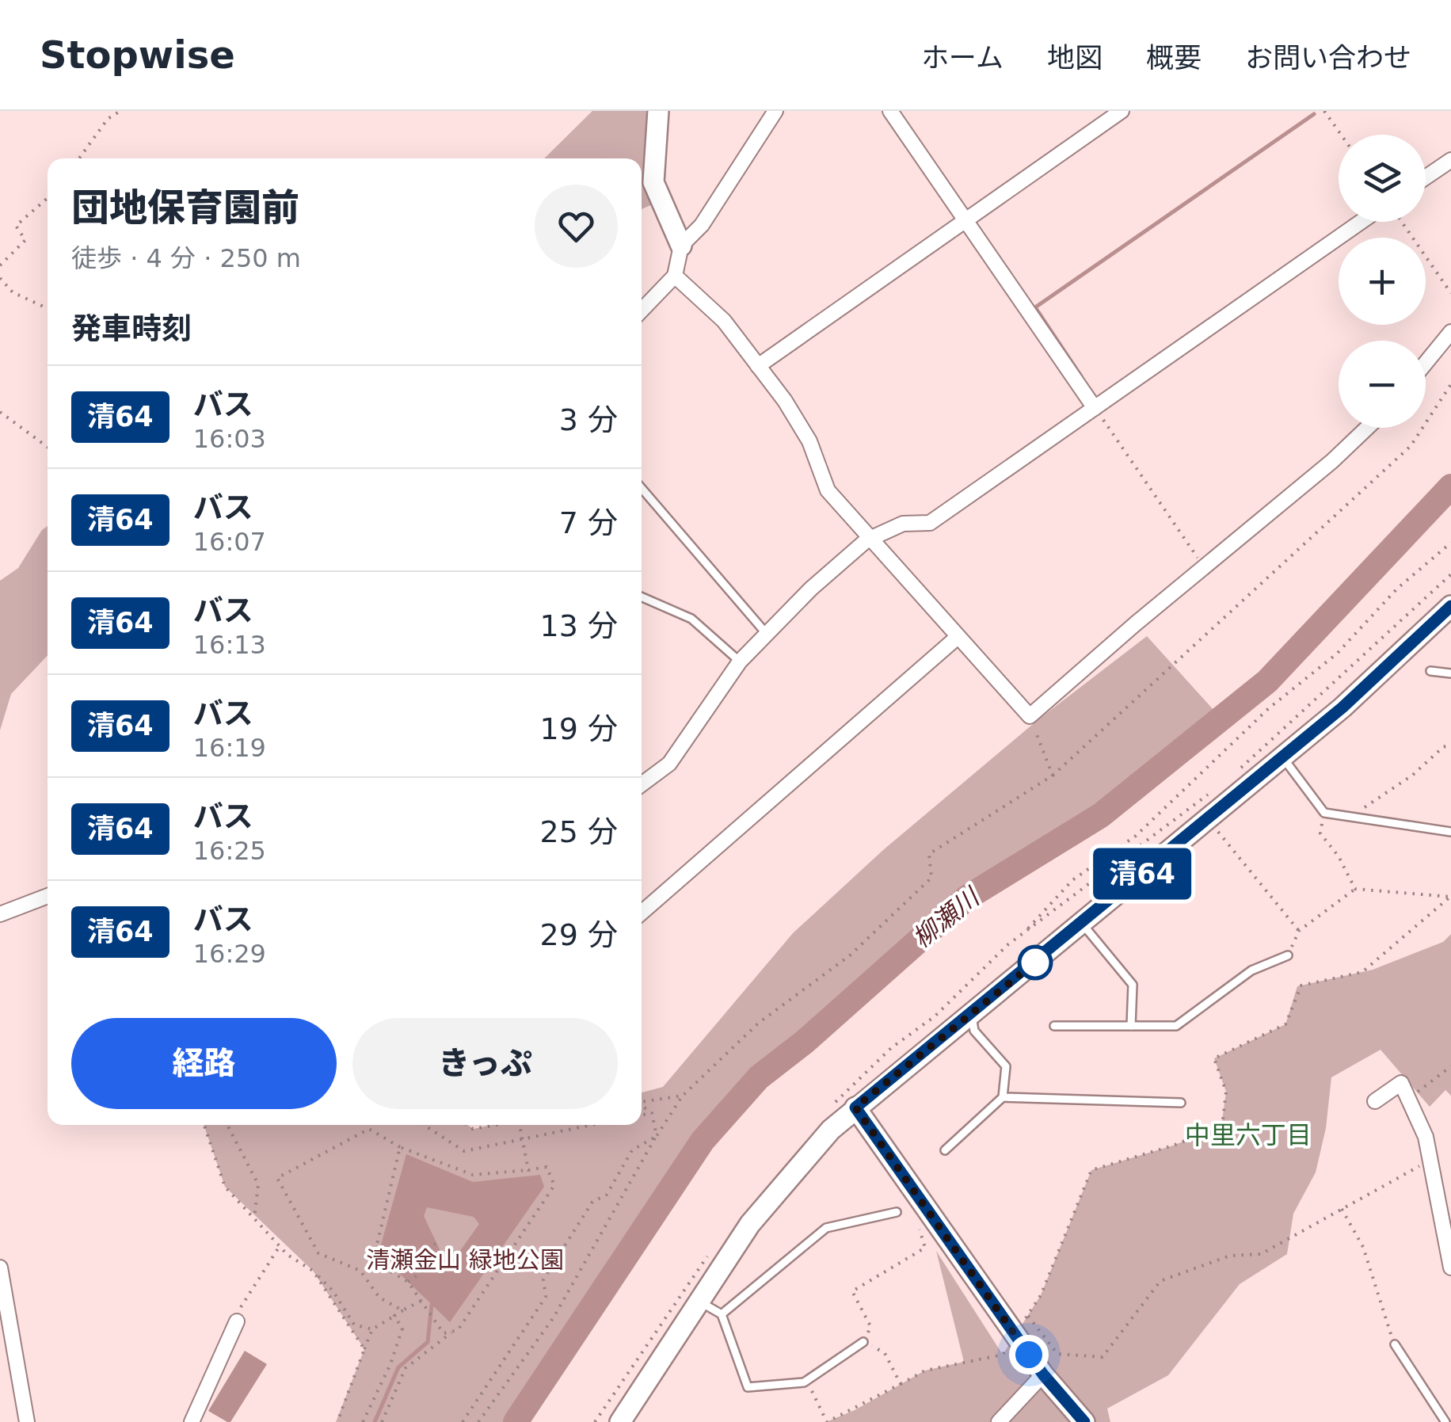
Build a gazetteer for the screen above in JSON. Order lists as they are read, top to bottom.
{
  "districts": ["中里六丁目"],
  "water": ["柳瀬川"],
  "parks": ["清瀬金山 緑地公園"],
  "lines": ["bus line 清64"],
  "page": {
    "header": "Stopwise",
    "nav": [
      "ホーム",
      "地図",
      "概要",
      "お問い合わせ"
    ],
    "on_map": "清64",
    "map_buttons": ["+", "−"],
    "heading": [
      ["団地保育園前", "徒歩 · 4 分 · 250 m"],
      "発車時刻"
    ],
    "list": [
      {
        "mark": "清64",
        "name": "バス",
        "note": "16:03",
        "value": "3 分"
      },
      {
        "mark": "清64",
        "name": "バス",
        "note": "16:07",
        "value": "7 分"
      },
      {
        "mark": "清64",
        "name": "バス",
        "note": "16:13",
        "value": "13 分"
      },
      {
        "mark": "清64",
        "name": "バス",
        "note": "16:19",
        "value": "19 分"
      },
      {
        "mark": "清64",
        "name": "バス",
        "note": "16:25",
        "value": "25 分"
      },
      {
        "mark": "清64",
        "name": "バス",
        "note": "16:29",
        "value": "29 分"
      }
    ],
    "buttons": ["経路", "きっぷ"]
  }
}
